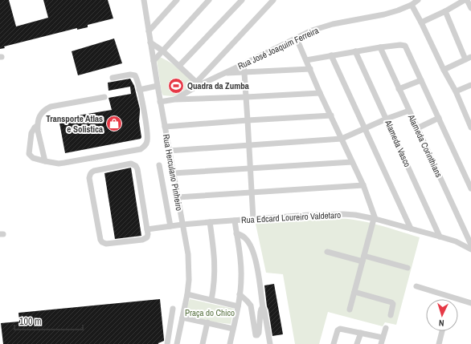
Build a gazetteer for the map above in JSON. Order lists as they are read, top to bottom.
{
  "streets": {
    "street": [
      "Rua José Joaquim Ferreira",
      "Alameda Vasco",
      "Alameda Corinthians",
      "Rua Herculano Pinheiro",
      "Rua Edcard Loureiro Valdetaro"
    ]
  },
  "crossings": [
    ["Rua José Joaquim Ferreira", "Rua Herculano Pinheiro"],
    ["Alameda Vasco", "Rua Edcard Loureiro Valdetaro"],
    ["Rua Herculano Pinheiro", "Rua Edcard Loureiro Valdetaro"]
  ],
  "parks": ["Praça do Chico"],
  "places": {
    "sports": ["Quadra da Zumba"],
    "shop": ["Transporte Atlas e Solistica"]
  },
  "scale_bar": "100 m",
  "north": "bottom"
}
